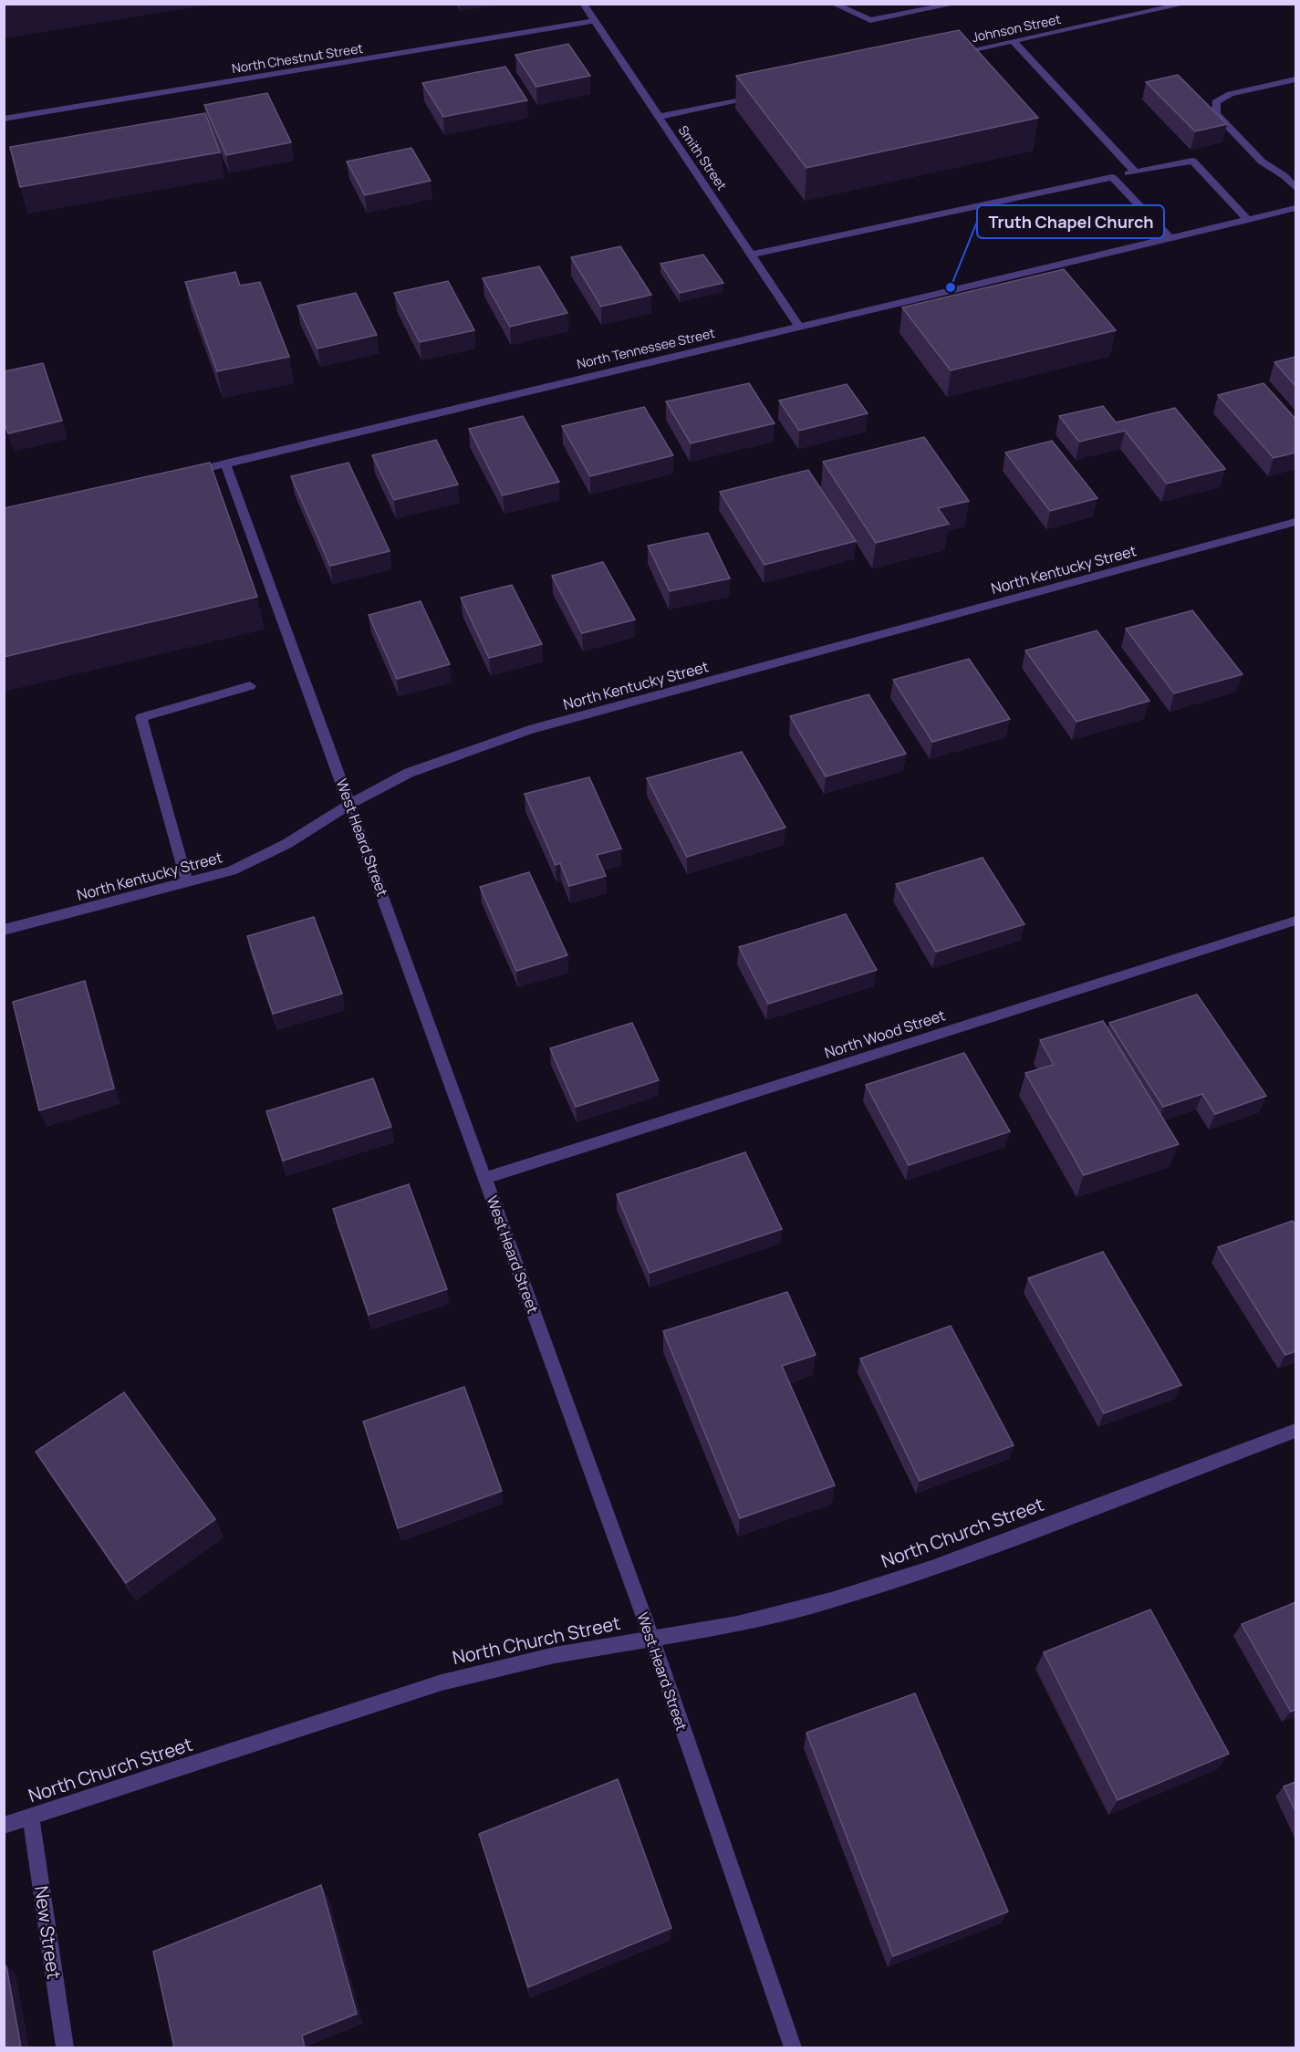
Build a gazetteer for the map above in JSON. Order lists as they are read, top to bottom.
{
  "streets": {
    "street": [
      "Johnson Street",
      "North Chestnut Street",
      "Smith Street",
      "North Tennessee Street",
      "North Kentucky Street",
      "West Heard Street",
      "North Wood Street",
      "North Church Street",
      "New Street"
    ]
  },
  "crossings": [
    ["North Chestnut Street", "Smith Street"],
    ["Smith Street", "North Tennessee Street"],
    ["North Tennessee Street", "West Heard Street"],
    ["North Kentucky Street", "West Heard Street"],
    ["West Heard Street", "North Wood Street"],
    ["West Heard Street", "North Church Street"],
    ["North Church Street", "New Street"]
  ],
  "places": ["Truth Chapel Church"]
}
